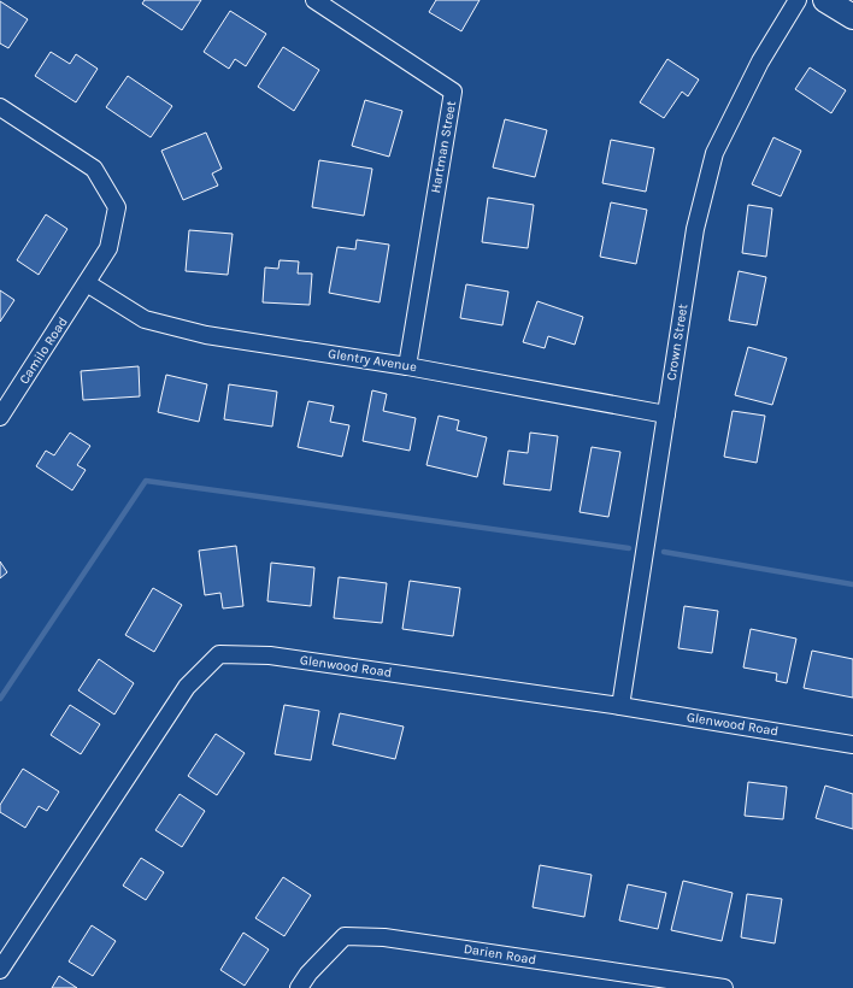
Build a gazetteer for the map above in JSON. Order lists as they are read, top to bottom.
{
  "streets": {
    "street": [
      "Hartman Street",
      "Crown Street",
      "Camilo Road",
      "Glentry Avenue",
      "Glenwood Road",
      "Darien Road"
    ]
  },
  "crossings": [
    ["Hartman Street", "Glentry Avenue"],
    ["Crown Street", "Glentry Avenue"],
    ["Crown Street", "Glenwood Road"],
    ["Camilo Road", "Glentry Avenue"]
  ]
}
